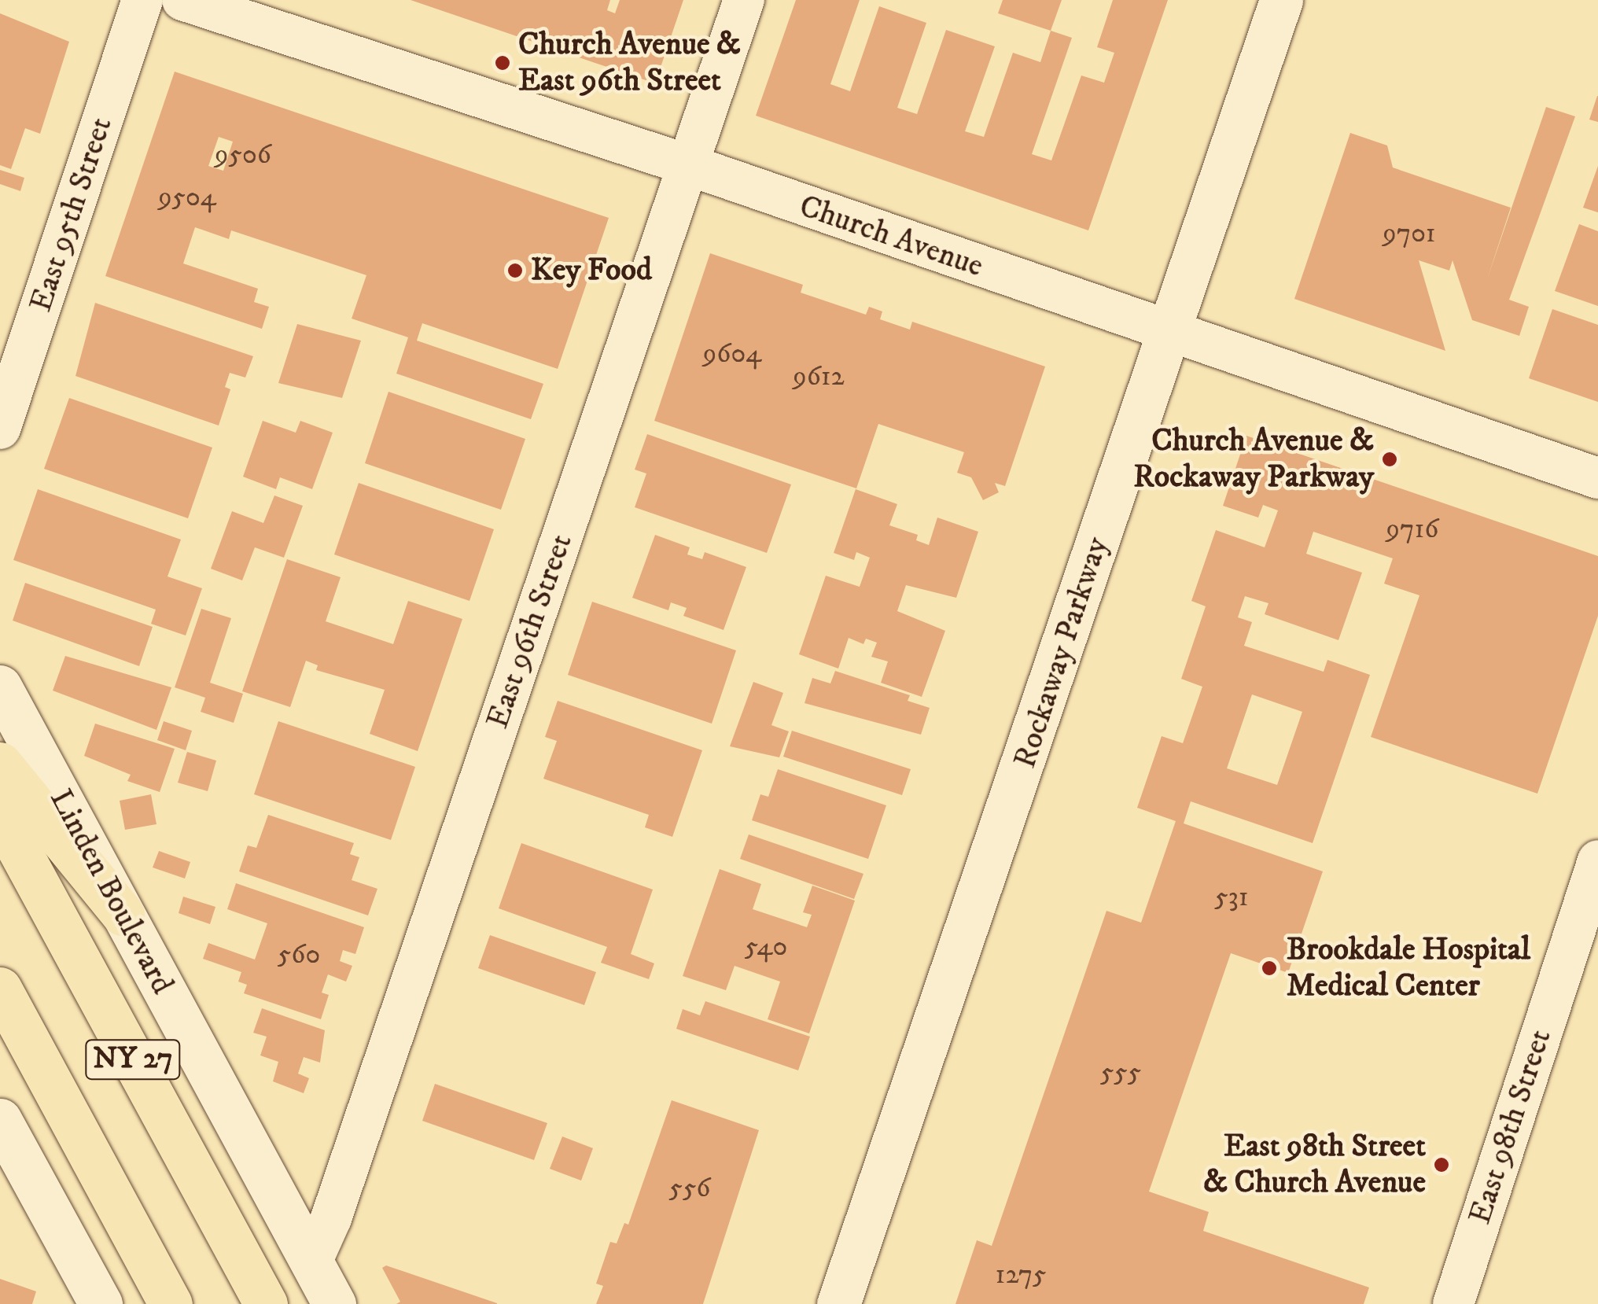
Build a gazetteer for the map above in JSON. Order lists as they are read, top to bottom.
{
  "streets": {
    "highway": ["Linden Boulevard", "NY 27"],
    "street": [
      "East 95th Street",
      "Church Avenue",
      "East 96th Street",
      "Rockaway Parkway",
      "East 98th Street"
    ]
  },
  "crossings": [
    ["Church Avenue", "East 96th Street"],
    ["Church Avenue", "Rockaway Parkway"],
    ["East 96th Street", "Linden Boulevard"]
  ],
  "places": [
    "Church Avenue & East 96th Street",
    "Key Food",
    "Church Avenue & Rockaway Parkway",
    "Brookdale Hospital Medical Center",
    "East 98th Street & Church Avenue"
  ],
  "house_numbers": [
    "9506",
    "9504",
    "9701",
    "9604",
    "9612",
    "9716",
    "531",
    "540",
    "560",
    "555",
    "556",
    "1275"
  ]
}
